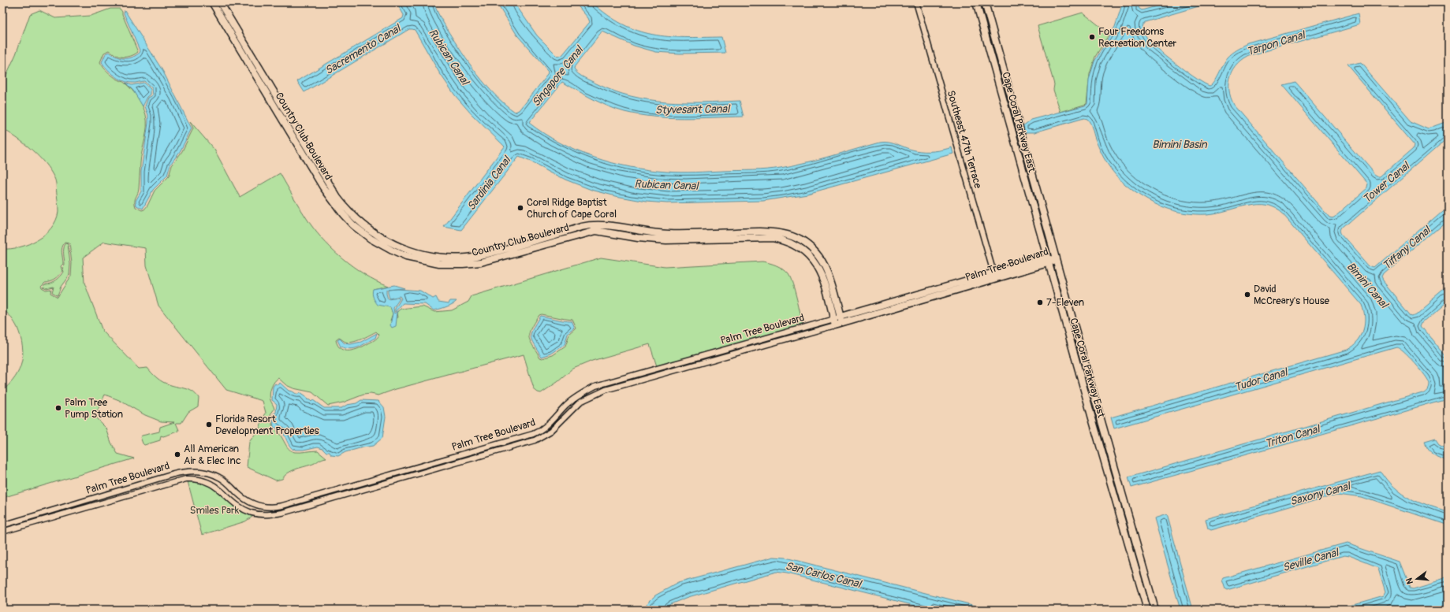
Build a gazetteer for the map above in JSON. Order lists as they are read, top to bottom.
{
  "streets": {
    "main road": ["Cape Coral Parkway East", "Country Club Boulevard", "Palm Tree Boulevard"],
    "street": ["Southeast 47th Terrace"]
  },
  "crossings": [
    ["Cape Coral Parkway East", "Palm Tree Boulevard"],
    ["Country Club Boulevard", "Palm Tree Boulevard"],
    ["Southeast 47th Terrace", "Palm Tree Boulevard"]
  ],
  "water": [
    "Tarpon Canal",
    "Sacremento Canal",
    "Rubican Canal",
    "Singapore Canal",
    "Styvesant Canal",
    "Bimini Basin",
    "Tower Canal",
    "Sardinia Canal",
    "Tiffany Canal",
    "Bimini Canal",
    "Tudor Canal",
    "Triton Canal",
    "Saxony Canal",
    "Seville Canal",
    "San Carlos Canal"
  ],
  "parks": ["Smiles Park"],
  "places": [
    "Four Freedoms Recreation Center",
    "Coral Ridge Baptist Church of Cape Coral",
    "David McCreary's House",
    "7-Eleven",
    "Palm Tree Pump Station",
    "Florida Resort Development Properties",
    "All American Air & Elec Inc"
  ],
  "north": "left"
}
